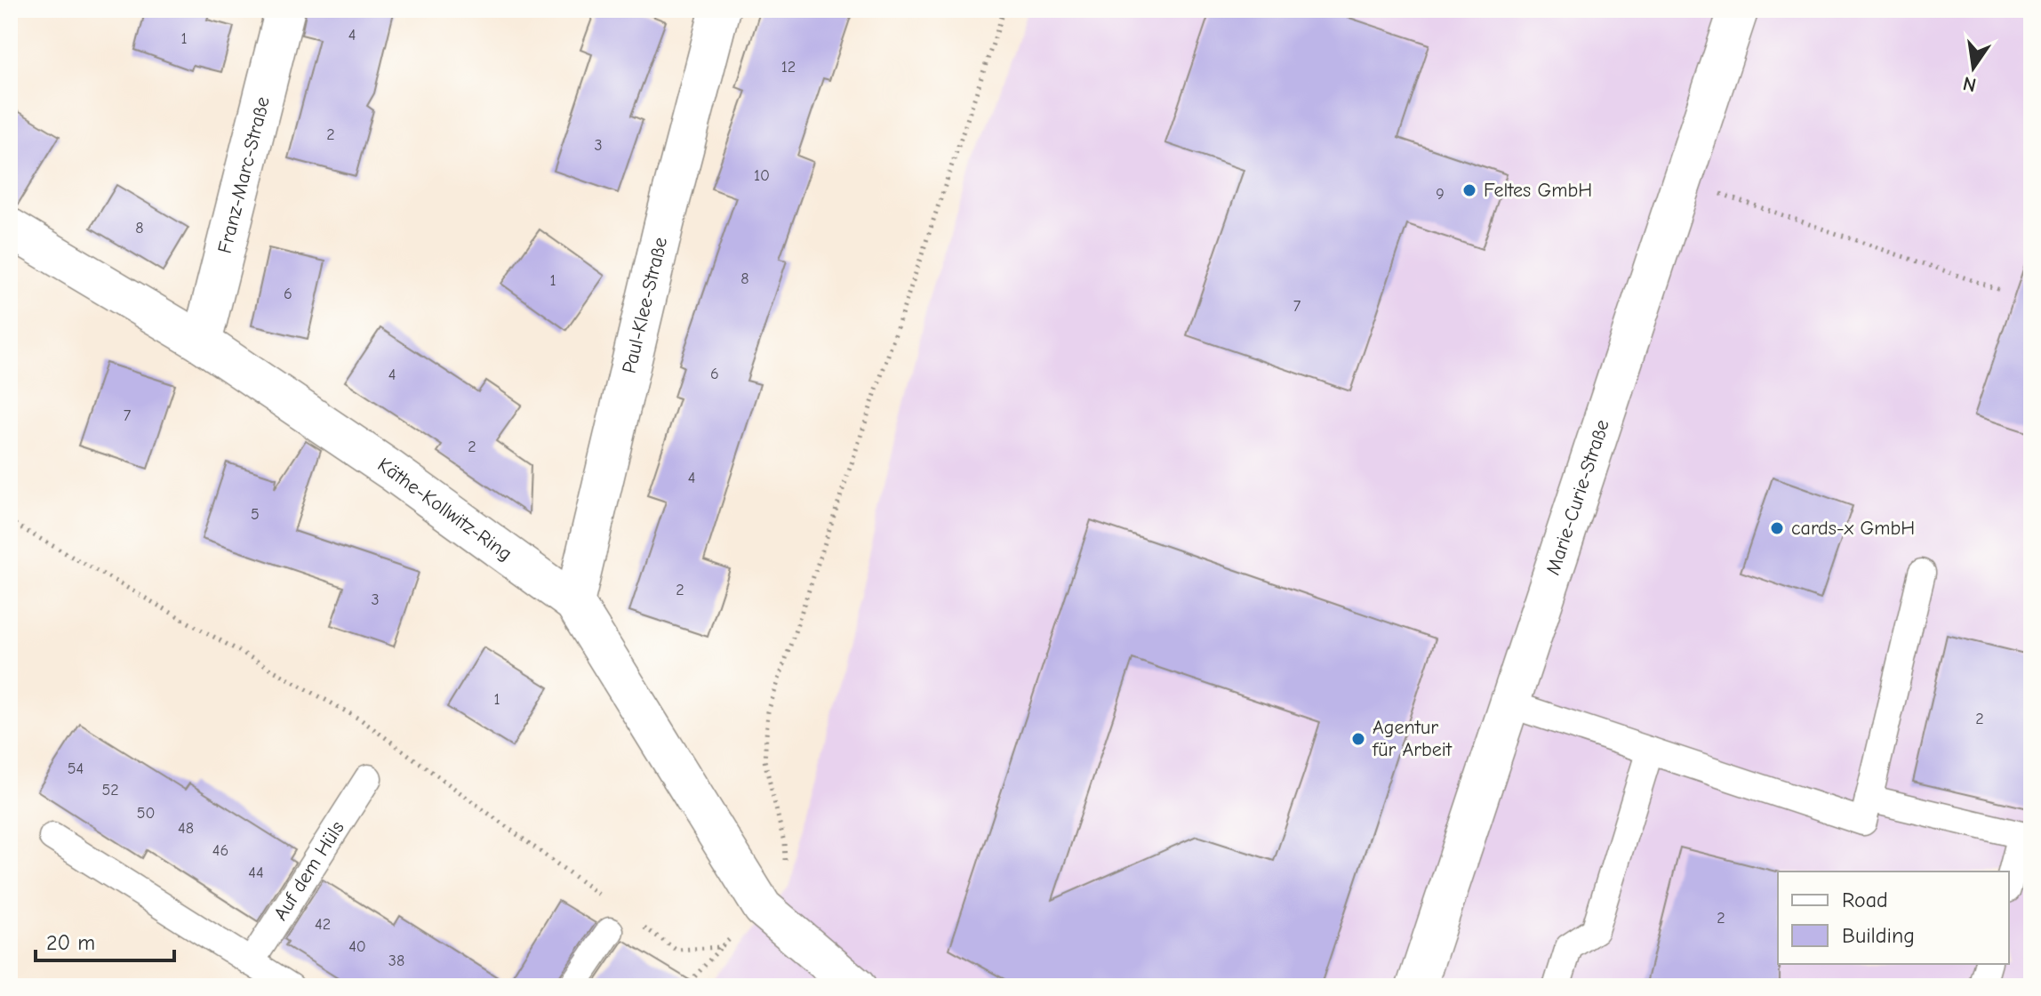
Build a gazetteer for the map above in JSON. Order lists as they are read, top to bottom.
{
  "streets": {
    "street": [
      "Franz-Marc-Straße",
      "Paul-Klee-Straße",
      "Marie-Curie-Straße",
      "Käthe-Kollwitz-Ring"
    ],
    "lane": ["Auf dem Hüls"]
  },
  "crossings": [
    ["Franz-Marc-Straße", "Käthe-Kollwitz-Ring"],
    ["Paul-Klee-Straße", "Käthe-Kollwitz-Ring"]
  ],
  "places": ["Feltes GmbH", "cards-x GmbH", "Agentur für Arbeit"],
  "house_numbers": [
    "4",
    "1",
    "12",
    "2",
    "3",
    "10",
    "9",
    "8",
    "8",
    "1",
    "6",
    "7",
    "6",
    "4",
    "7",
    "2",
    "4",
    "5",
    "2",
    "3",
    "1",
    "2",
    "54",
    "52",
    "50",
    "48",
    "46",
    "44",
    "2",
    "42",
    "40",
    "38"
  ],
  "legend": ["Road", "Building"],
  "scale_bar": "20 m",
  "north": "bottom"
}
